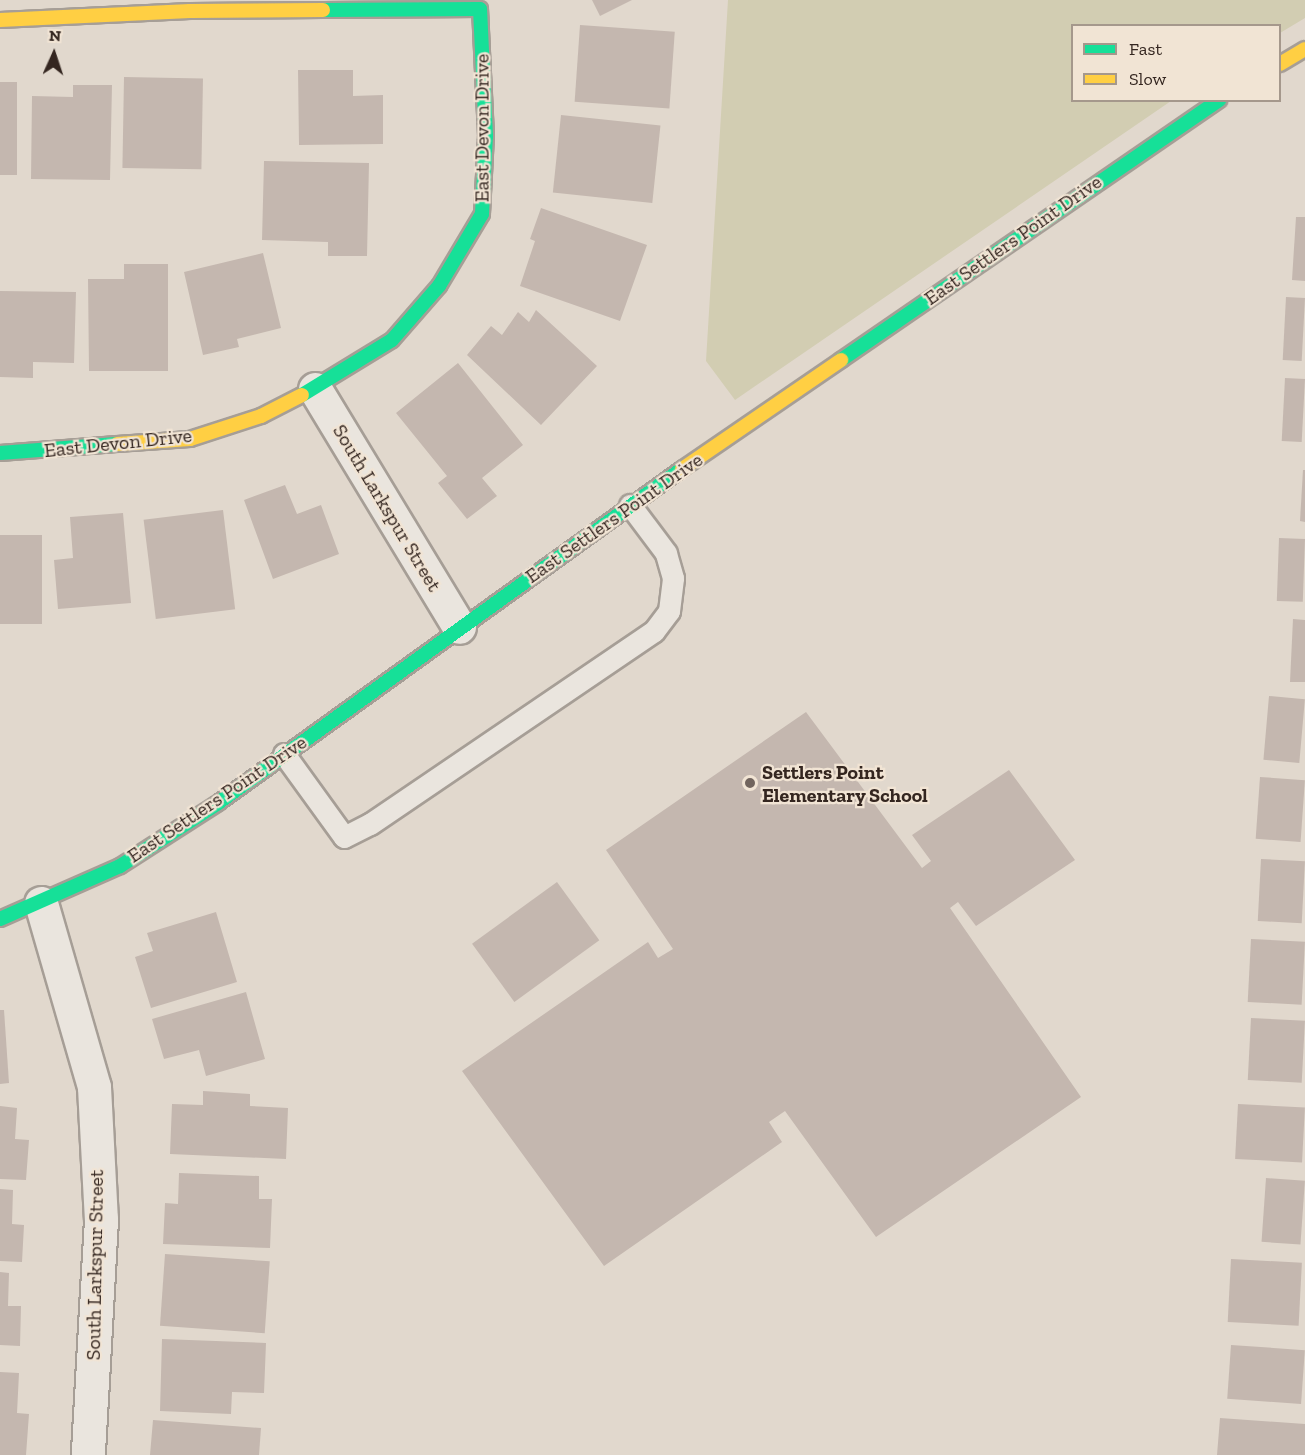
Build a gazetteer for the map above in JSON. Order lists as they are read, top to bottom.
{
  "streets": {
    "street": ["East Devon Drive", "East Settlers Point Drive", "South Larkspur Street"]
  },
  "crossings": [
    ["East Devon Drive", "South Larkspur Street"],
    ["East Settlers Point Drive", "South Larkspur Street"]
  ],
  "places": ["Settlers Point Elementary School"],
  "legend": ["Fast", "Slow"],
  "north": "top"
}
